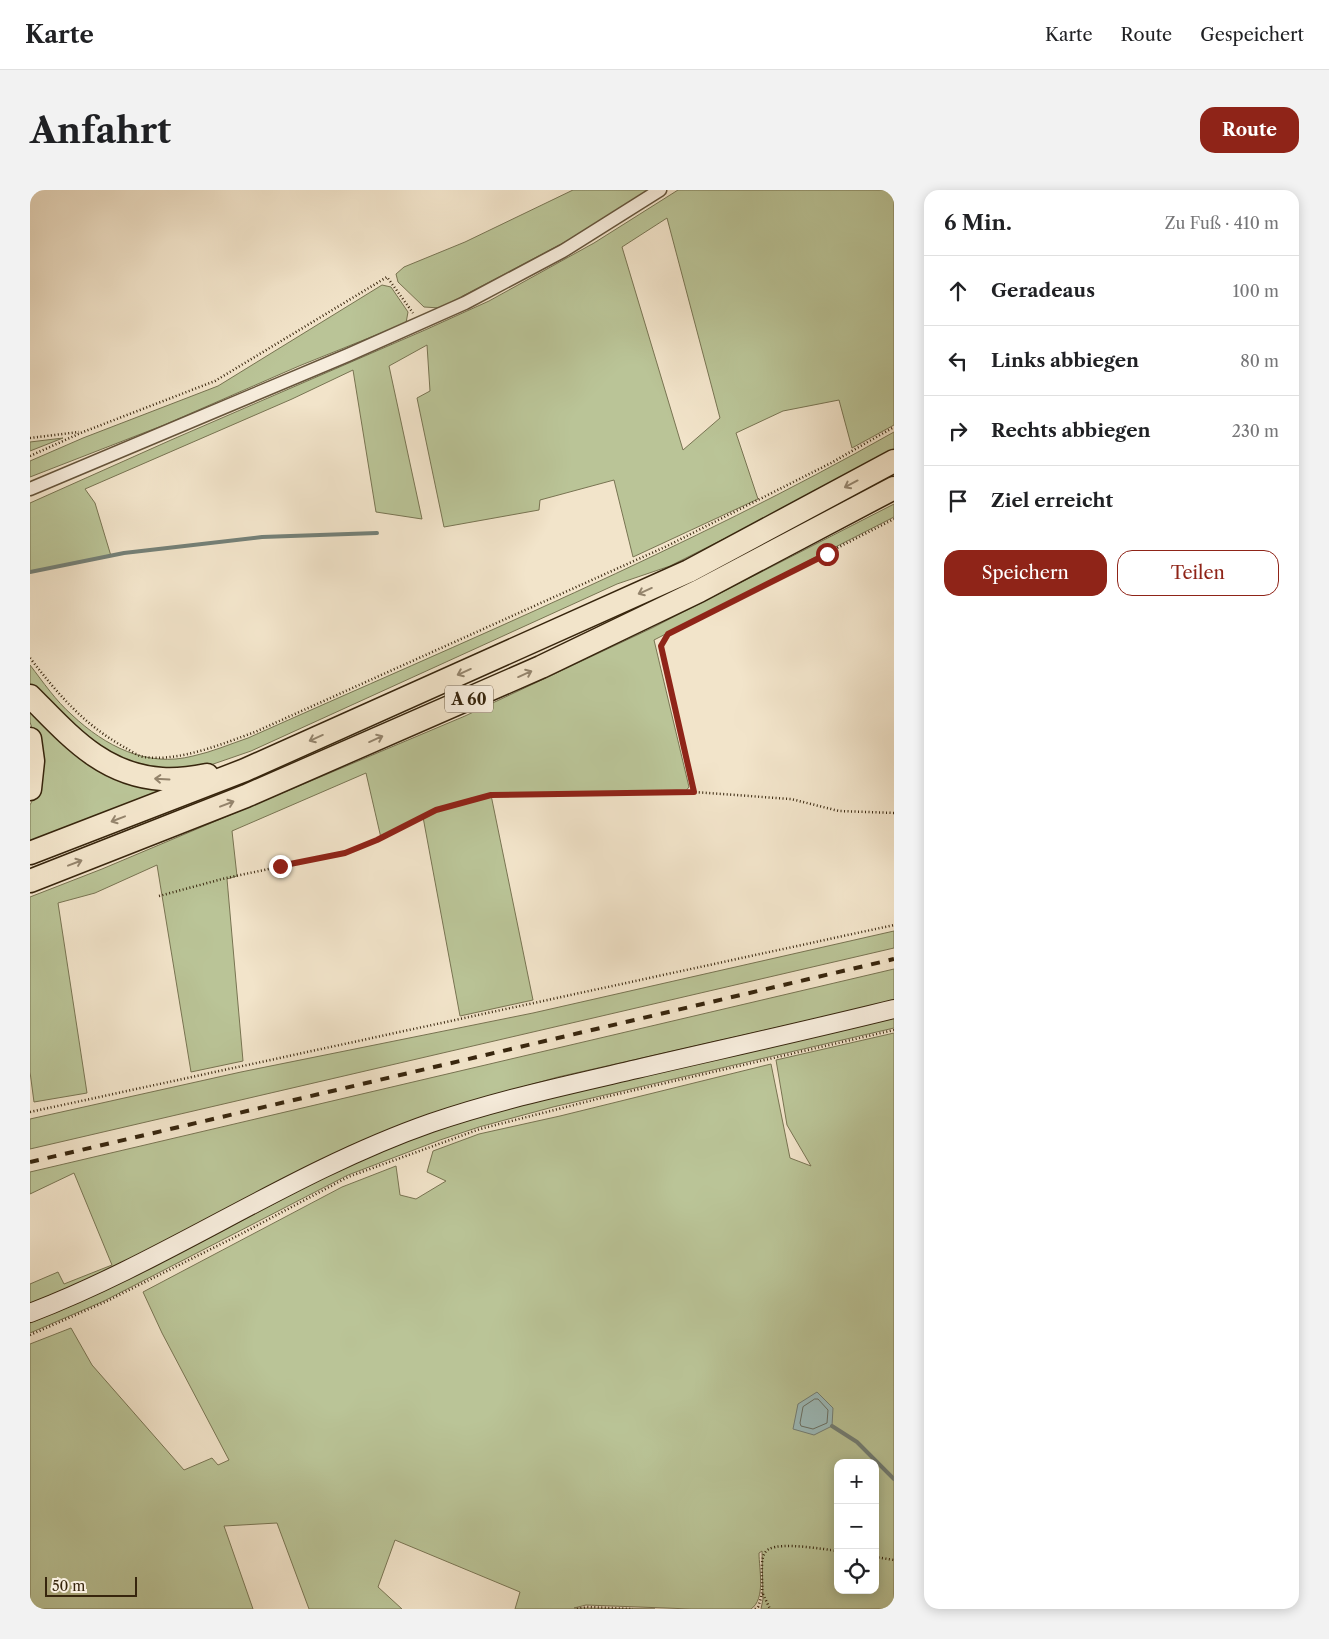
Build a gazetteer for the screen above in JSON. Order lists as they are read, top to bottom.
{
  "streets": {
    "highway": ["A 60"]
  },
  "scale_bar": "50 m",
  "page": {
    "header": "Karte",
    "nav": ["Karte", "Route", "Gespeichert"],
    "buttons": [
      "Route",
      ["Speichern", "Teilen"]
    ],
    "title": "Anfahrt",
    "heading": ["6 Min.", "Zu Fuß · 410 m"],
    "list": [
      ["Geradeaus", "100 m"],
      ["Links abbiegen", "80 m"],
      ["Rechts abbiegen", "230 m"],
      "Ziel erreicht"
    ],
    "map_buttons": ["+", "−"],
    "scale": "50 m"
  }
}
